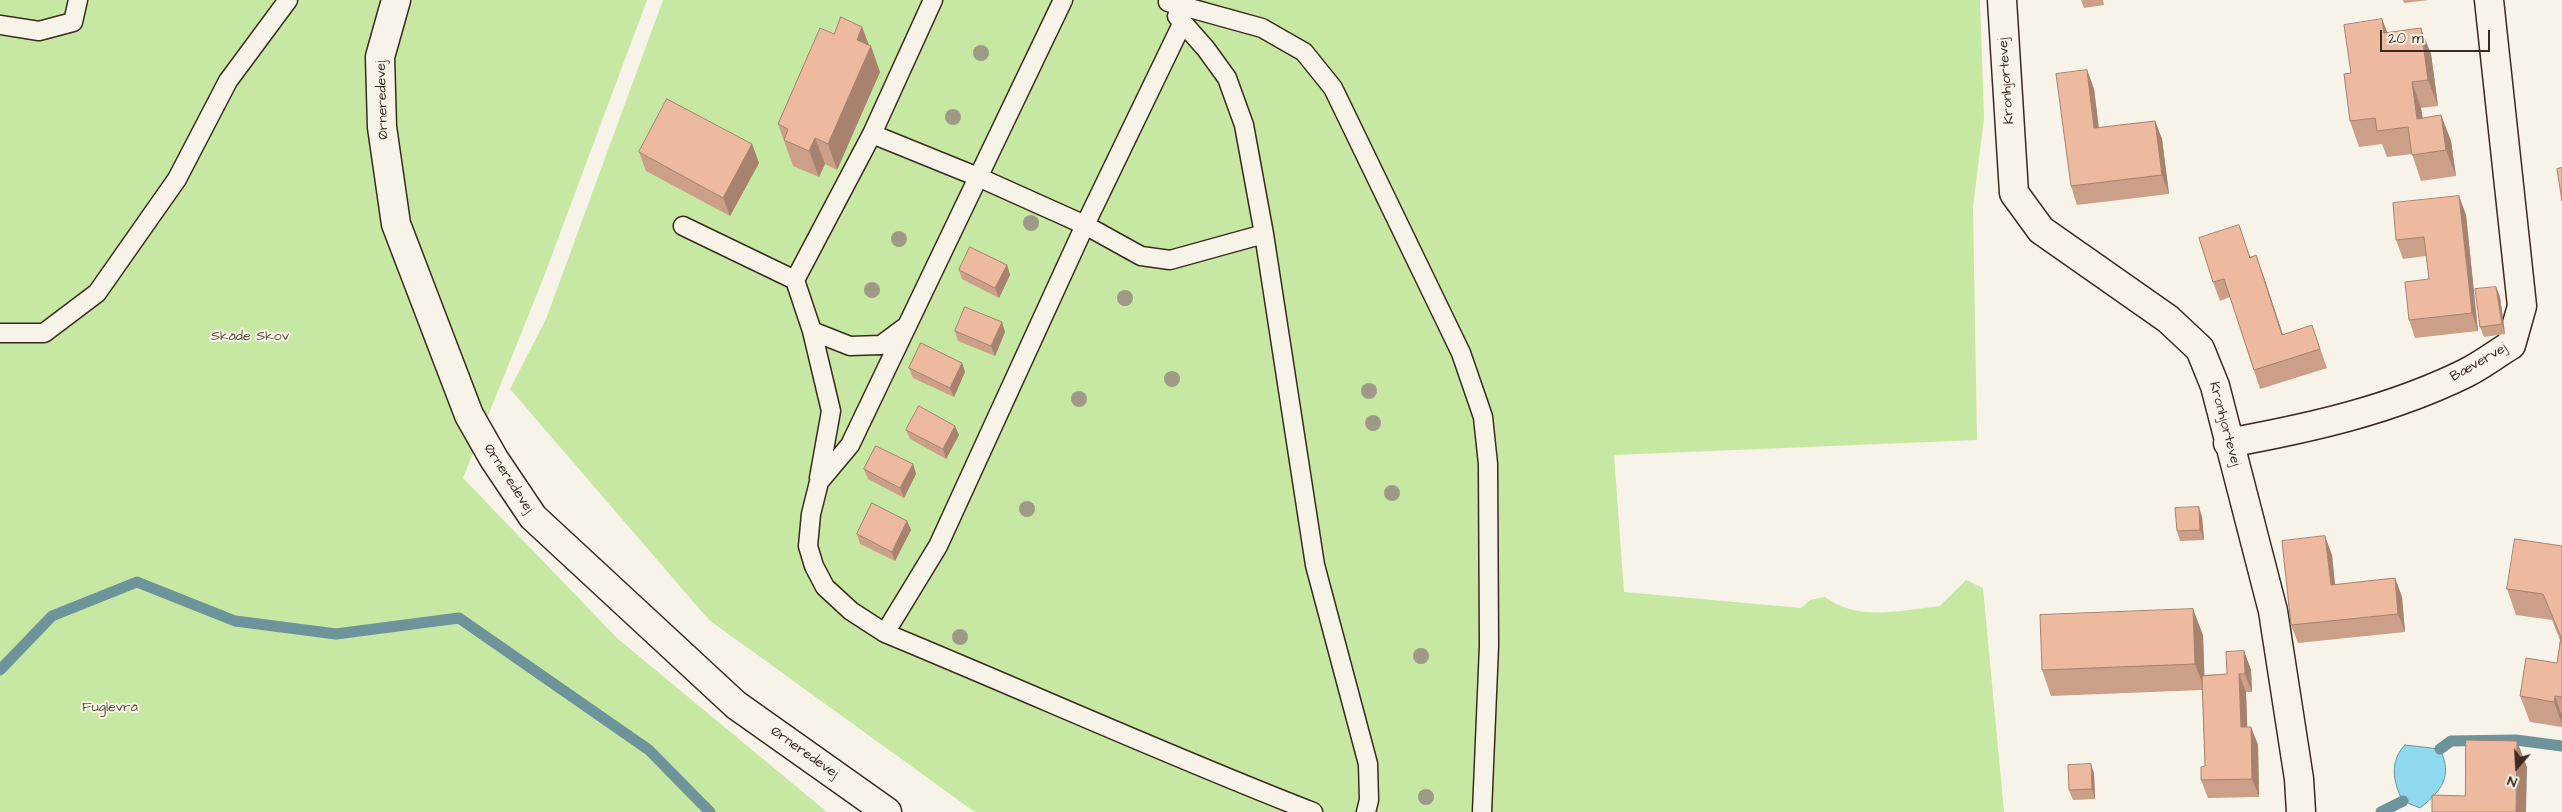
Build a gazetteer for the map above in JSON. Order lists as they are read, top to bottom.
{
  "streets": {
    "street": ["Kronhjortevej", "Ørneredevej", "Bævervej"]
  },
  "crossings": [
    ["Kronhjortevej", "Bævervej"]
  ],
  "parks": ["Skåde Skov", "Fuglevrå"],
  "scale_bar": "20 m",
  "north": "bottom"
}
